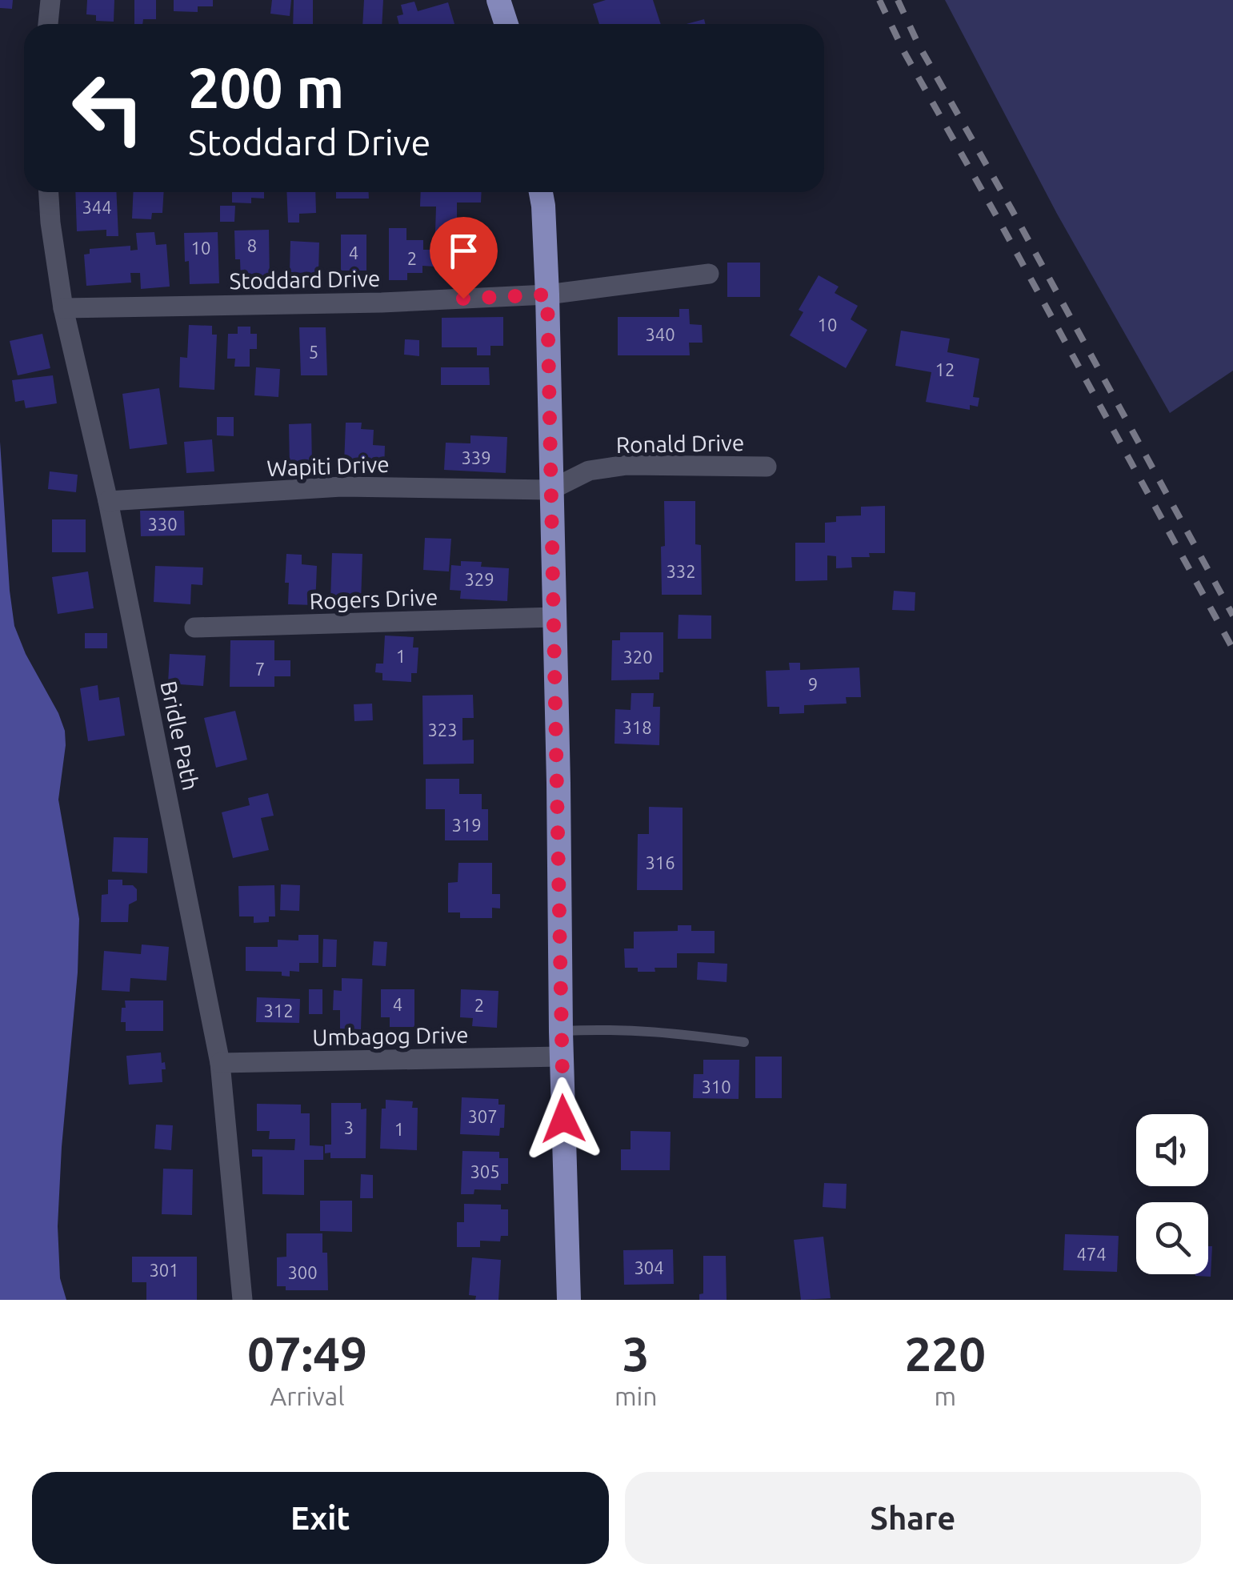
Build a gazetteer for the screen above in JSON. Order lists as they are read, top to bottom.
{
  "streets": {
    "street": [
      "Stoddard Drive",
      "Ronald Drive",
      "Wapiti Drive",
      "Rogers Drive",
      "Bridle Path",
      "Umbagog Drive"
    ]
  },
  "crossings": [
    ["Stoddard Drive", "Bridle Path"],
    ["Ronald Drive", "Wapiti Drive"],
    ["Wapiti Drive", "Bridle Path"],
    ["Bridle Path", "Umbagog Drive"]
  ],
  "house_numbers": [
    "344",
    "8",
    "10",
    "4",
    "2",
    "10",
    "340",
    "5",
    "12",
    "339",
    "330",
    "332",
    "329",
    "1",
    "320",
    "7",
    "9",
    "318",
    "323",
    "319",
    "316",
    "4",
    "2",
    "312",
    "310",
    "307",
    "3",
    "1",
    "305",
    "474",
    "304",
    "301",
    "300"
  ],
  "page": {
    "turn": ["200 m", "Stoddard Drive"],
    "eta": [
      "07:49",
      "Arrival",
      "3",
      "min",
      "220",
      "m"
    ],
    "buttons": ["Exit", "Share"]
  }
}
